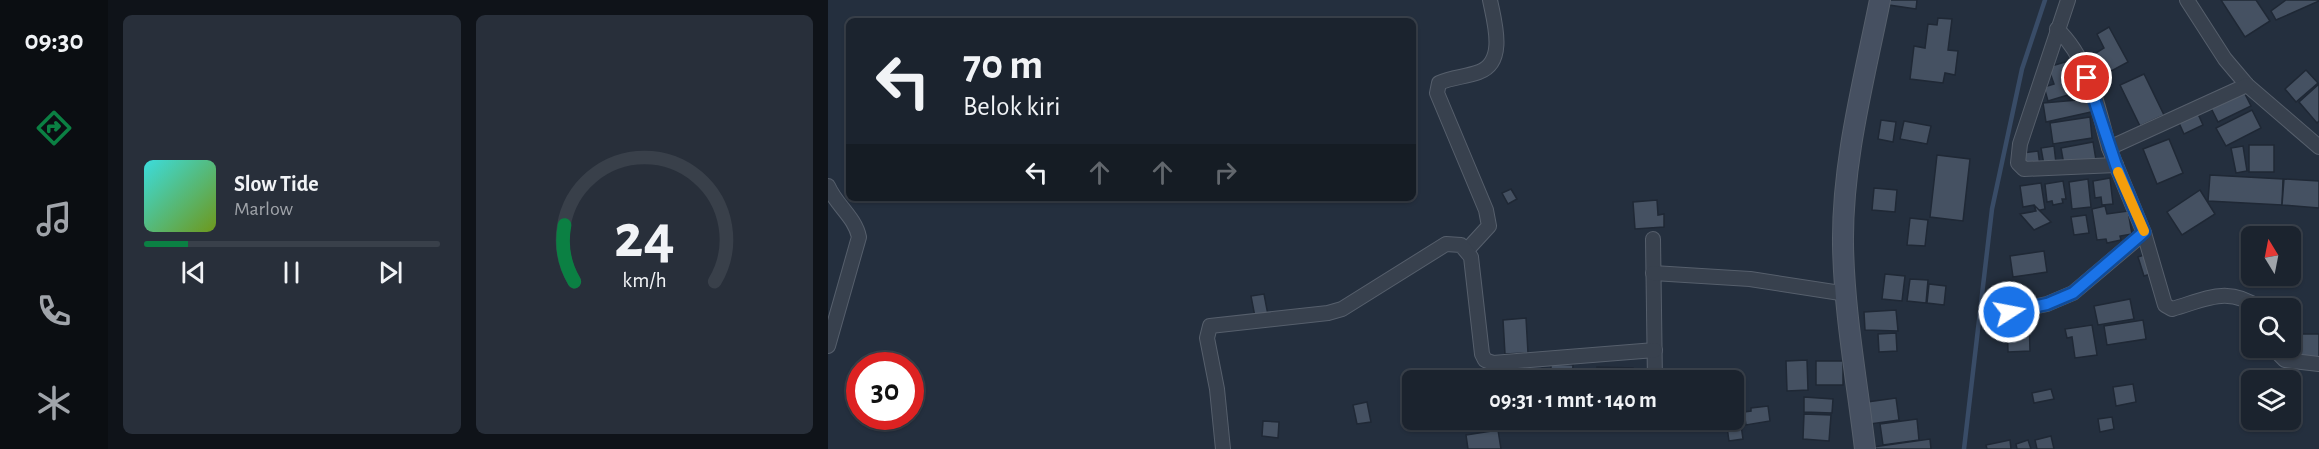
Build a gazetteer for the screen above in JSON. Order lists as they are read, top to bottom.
{
  "north": "top",
  "page": {
    "tabs": "09:30",
    "turn": ["70 m", "Belok kiri"],
    "song": ["Slow Tide", "Marlow"],
    "limit": "30",
    "trip": "09:31 · 1 mnt · 140 m",
    "gauge": ["24", "km/h"]
  }
}
